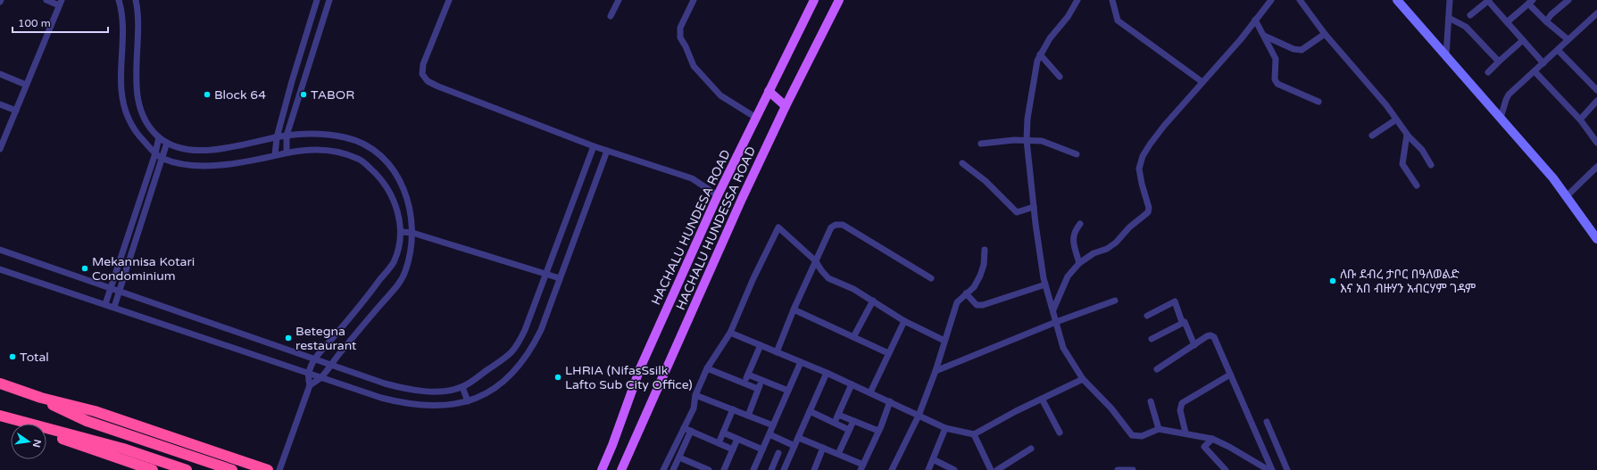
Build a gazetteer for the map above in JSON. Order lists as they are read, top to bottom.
{
  "streets": {
    "main road": ["HACHALU HUNDESA ROAD", "HACHALU HUNDESSA ROAD"]
  },
  "places": [
    "Block 64",
    "TABOR",
    "Mekannisa Kotari Condominium",
    "ለቡ ደብረ ታቦር በዓለወልድ እና አበ ብዙሃን አብርሃም ገዳም",
    "Betegna restaurant",
    "Total",
    "LHRIA (NifasSsilk Lafto Sub City Office)"
  ],
  "scale_bar": "100 m",
  "north": "right"
}
